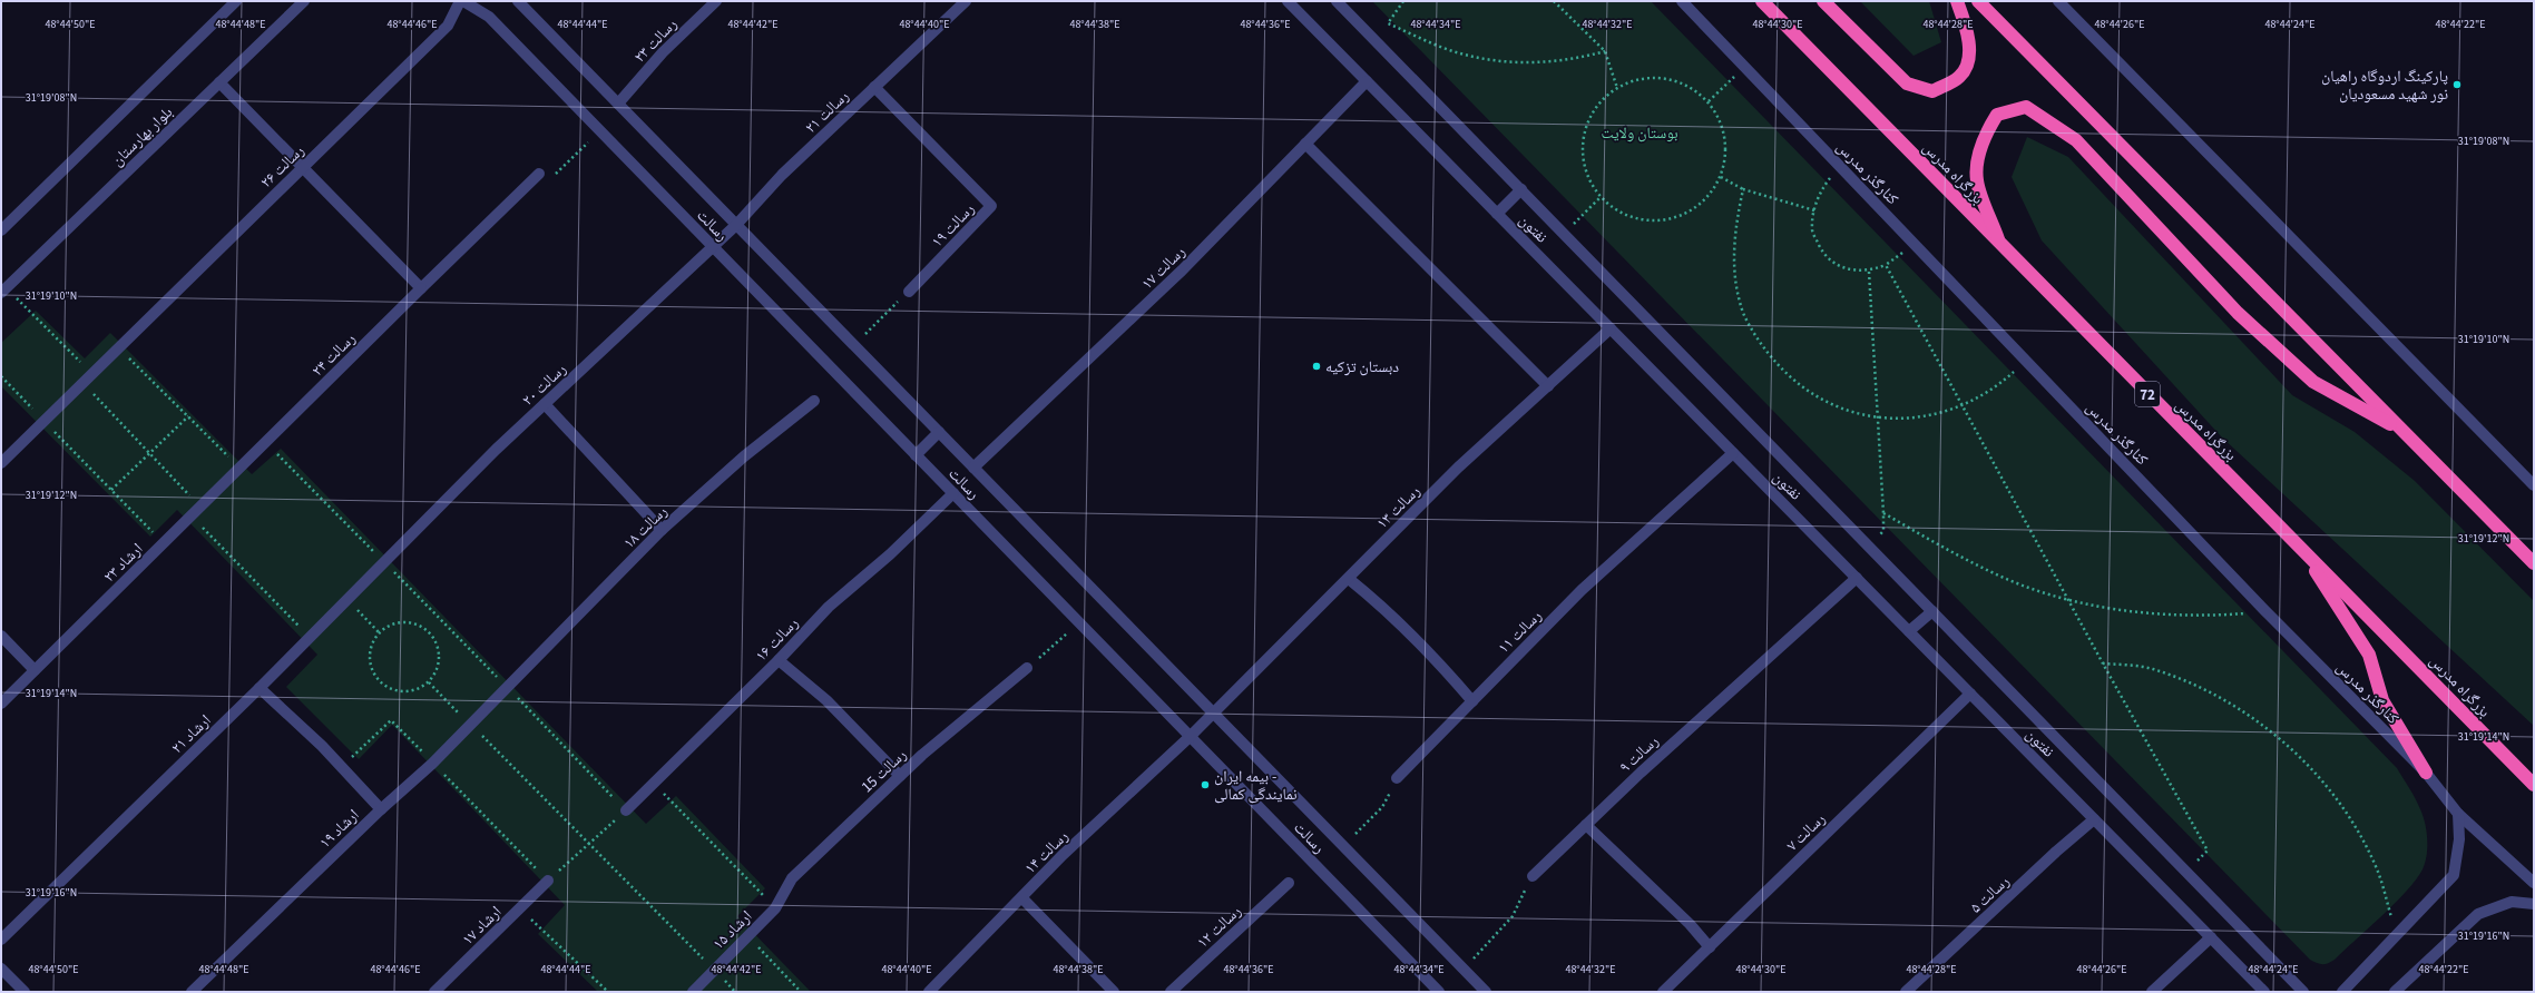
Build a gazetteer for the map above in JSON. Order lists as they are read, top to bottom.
{
  "streets": {
    "highway": ["بزرگراه مدرس", "72"],
    "street": [
      "رسالت ۲۳",
      "رسالت ۲۱",
      "بلوار بهارستان",
      "رسالت ۲۶",
      "کنارگذر مدرس",
      "رسالت",
      "رسالت ۱۹",
      "نفتون",
      "رسالت ۱۷",
      "رسالت ۲۴",
      "رسالت ٢٠",
      "رسالت ۱۳",
      "رسالت ۱۸",
      "ارشاد ۲۳",
      "رسالت ۱۱",
      "رسالت ۱۶",
      "ارشاد ۲۱",
      "رسالت ۹",
      "رسالت 15",
      "ارشاد ۱۹",
      "رسالت ۷",
      "رسالت ۱۴",
      "رسالت ۵",
      "ارشاد ۱۷",
      "رسالت ۱۲",
      "ارشاد ۱۵"
    ]
  },
  "crossings": [
    ["رسالت ۲۳", "رسالت"],
    ["رسالت ۲۱", "رسالت"],
    ["رسالت ۲۱", "رسالت ۱۹"],
    ["رسالت ۲۱", "رسالت ٢٠"],
    ["رسالت ۲۶", "رسالت"],
    ["رسالت", "رسالت ۱۷"],
    ["رسالت", "رسالت ٢٠"],
    ["رسالت", "رسالت ۱۳"],
    ["رسالت", "رسالت ۱۶"],
    ["رسالت", "رسالت ۱۴"],
    ["نفتون", "رسالت ۱۷"],
    ["نفتون", "رسالت ۱۳"],
    ["نفتون", "رسالت ۱۱"],
    ["نفتون", "رسالت ۹"],
    ["نفتون", "رسالت ۷"],
    ["نفتون", "رسالت ۵"],
    ["رسالت ۲۴", "ارشاد ۲۳"],
    ["رسالت ٢٠", "ارشاد ۲۱"],
    ["رسالت ۱۳", "رسالت ۱۴"],
    ["رسالت ۱۸", "ارشاد ۱۹"],
    ["رسالت 15", "ارشاد ۱۵"]
  ],
  "parks": ["بوستان ولایت"],
  "places": ["پارکینگ اردوگاه راهیان نور شهید مسعودیان", "دبستان تزکیه", "بیمه ایران - نمایندگى کمالى"],
  "coordinates": [
    "48°44'50\"E",
    "48°44'48\"E",
    "48°44'46\"E",
    "48°44'44\"E",
    "48°44'42\"E",
    "48°44'40\"E",
    "48°44'38\"E",
    "48°44'36\"E",
    "48°44'34\"E",
    "48°44'32\"E",
    "48°44'30\"E",
    "48°44'28\"E",
    "48°44'26\"E",
    "48°44'24\"E",
    "48°44'22\"E",
    "31°19'08\"N",
    "31°19'10\"N",
    "31°19'12\"N",
    "31°19'14\"N",
    "31°19'16\"N"
  ]
}
